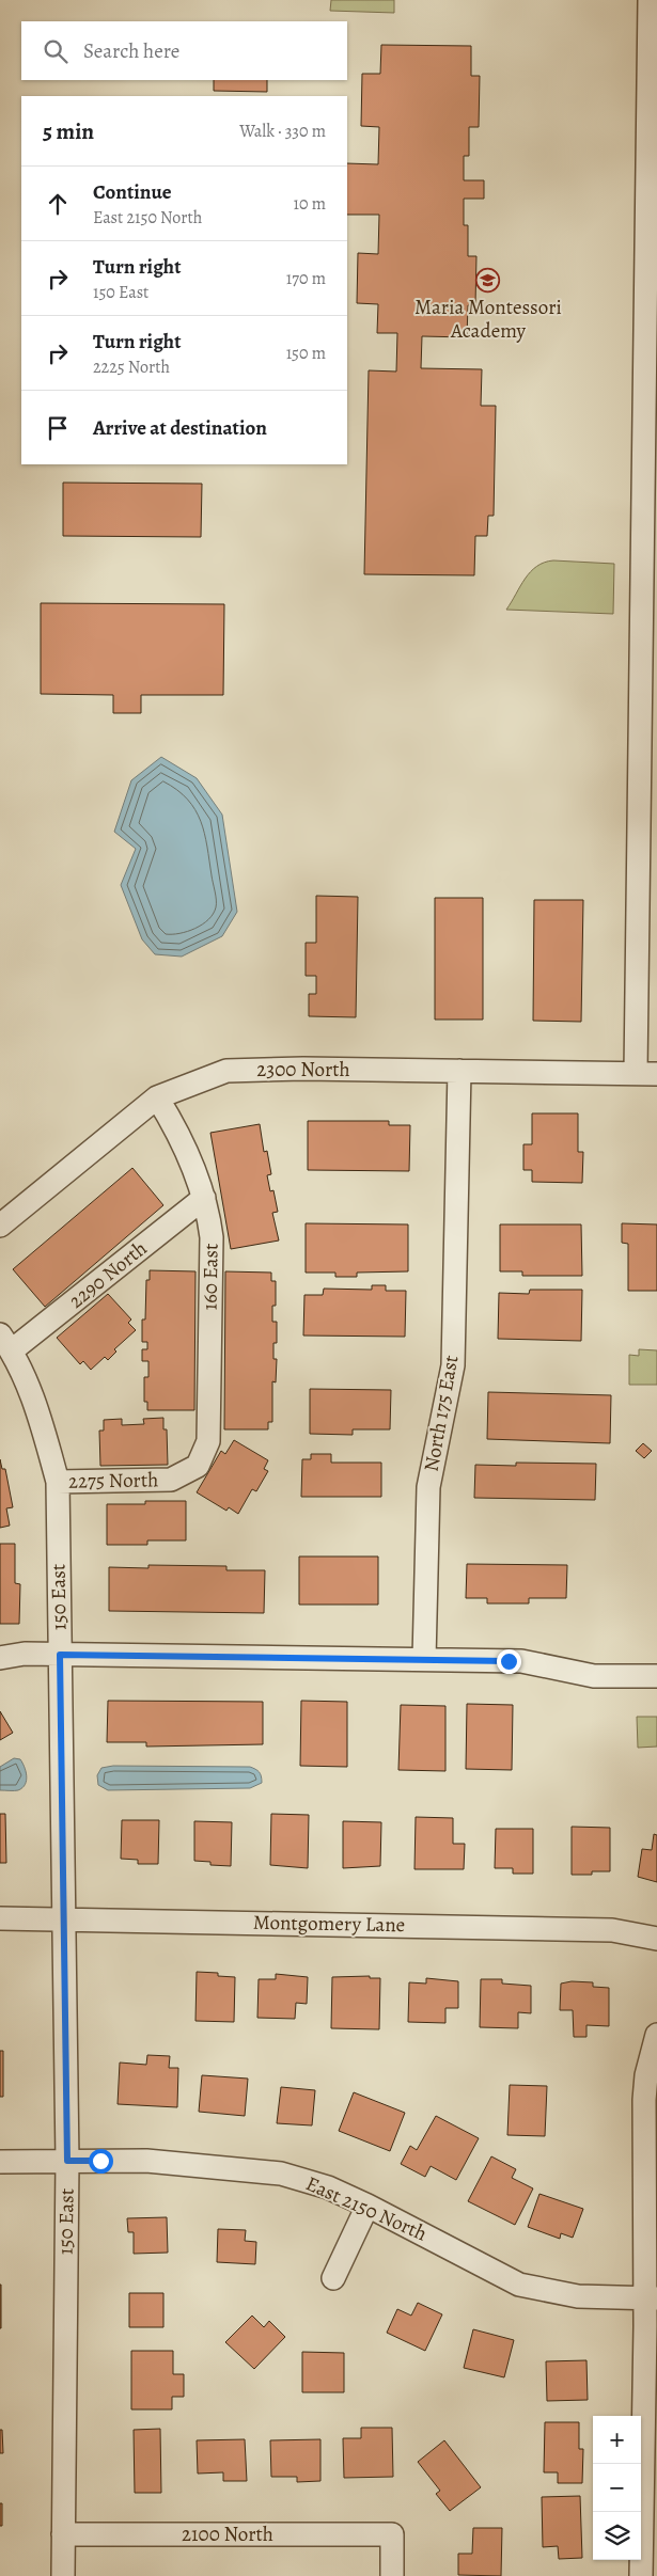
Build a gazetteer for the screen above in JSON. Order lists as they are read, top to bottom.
{
  "streets": {
    "street": [
      "2300 North",
      "2290 North",
      "160 East",
      "North 175 East",
      "2275 North",
      "150 East",
      "Montgomery Lane",
      "East 2150 North",
      "2100 North"
    ]
  },
  "crossings": [
    ["2300 North", "160 East"],
    ["2300 North", "North 175 East"],
    ["2290 North", "160 East"],
    ["2290 North", "150 East"],
    ["160 East", "2275 North"],
    ["2275 North", "150 East"],
    ["150 East", "Montgomery Lane"],
    ["150 East", "East 2150 North"],
    ["150 East", "2100 North"]
  ],
  "places": {
    "school or university": ["Maria Montessori Academy"]
  },
  "page": {
    "search": "Search here",
    "heading": ["5 min", "Walk · 330 m"],
    "list": [
      ["Continue", "East 2150 North", "10 m"],
      ["Turn right", "150 East", "170 m"],
      ["Turn right", "2225 North", "150 m"],
      "Arrive at destination"
    ],
    "map_buttons": ["+", "−"]
  }
}
